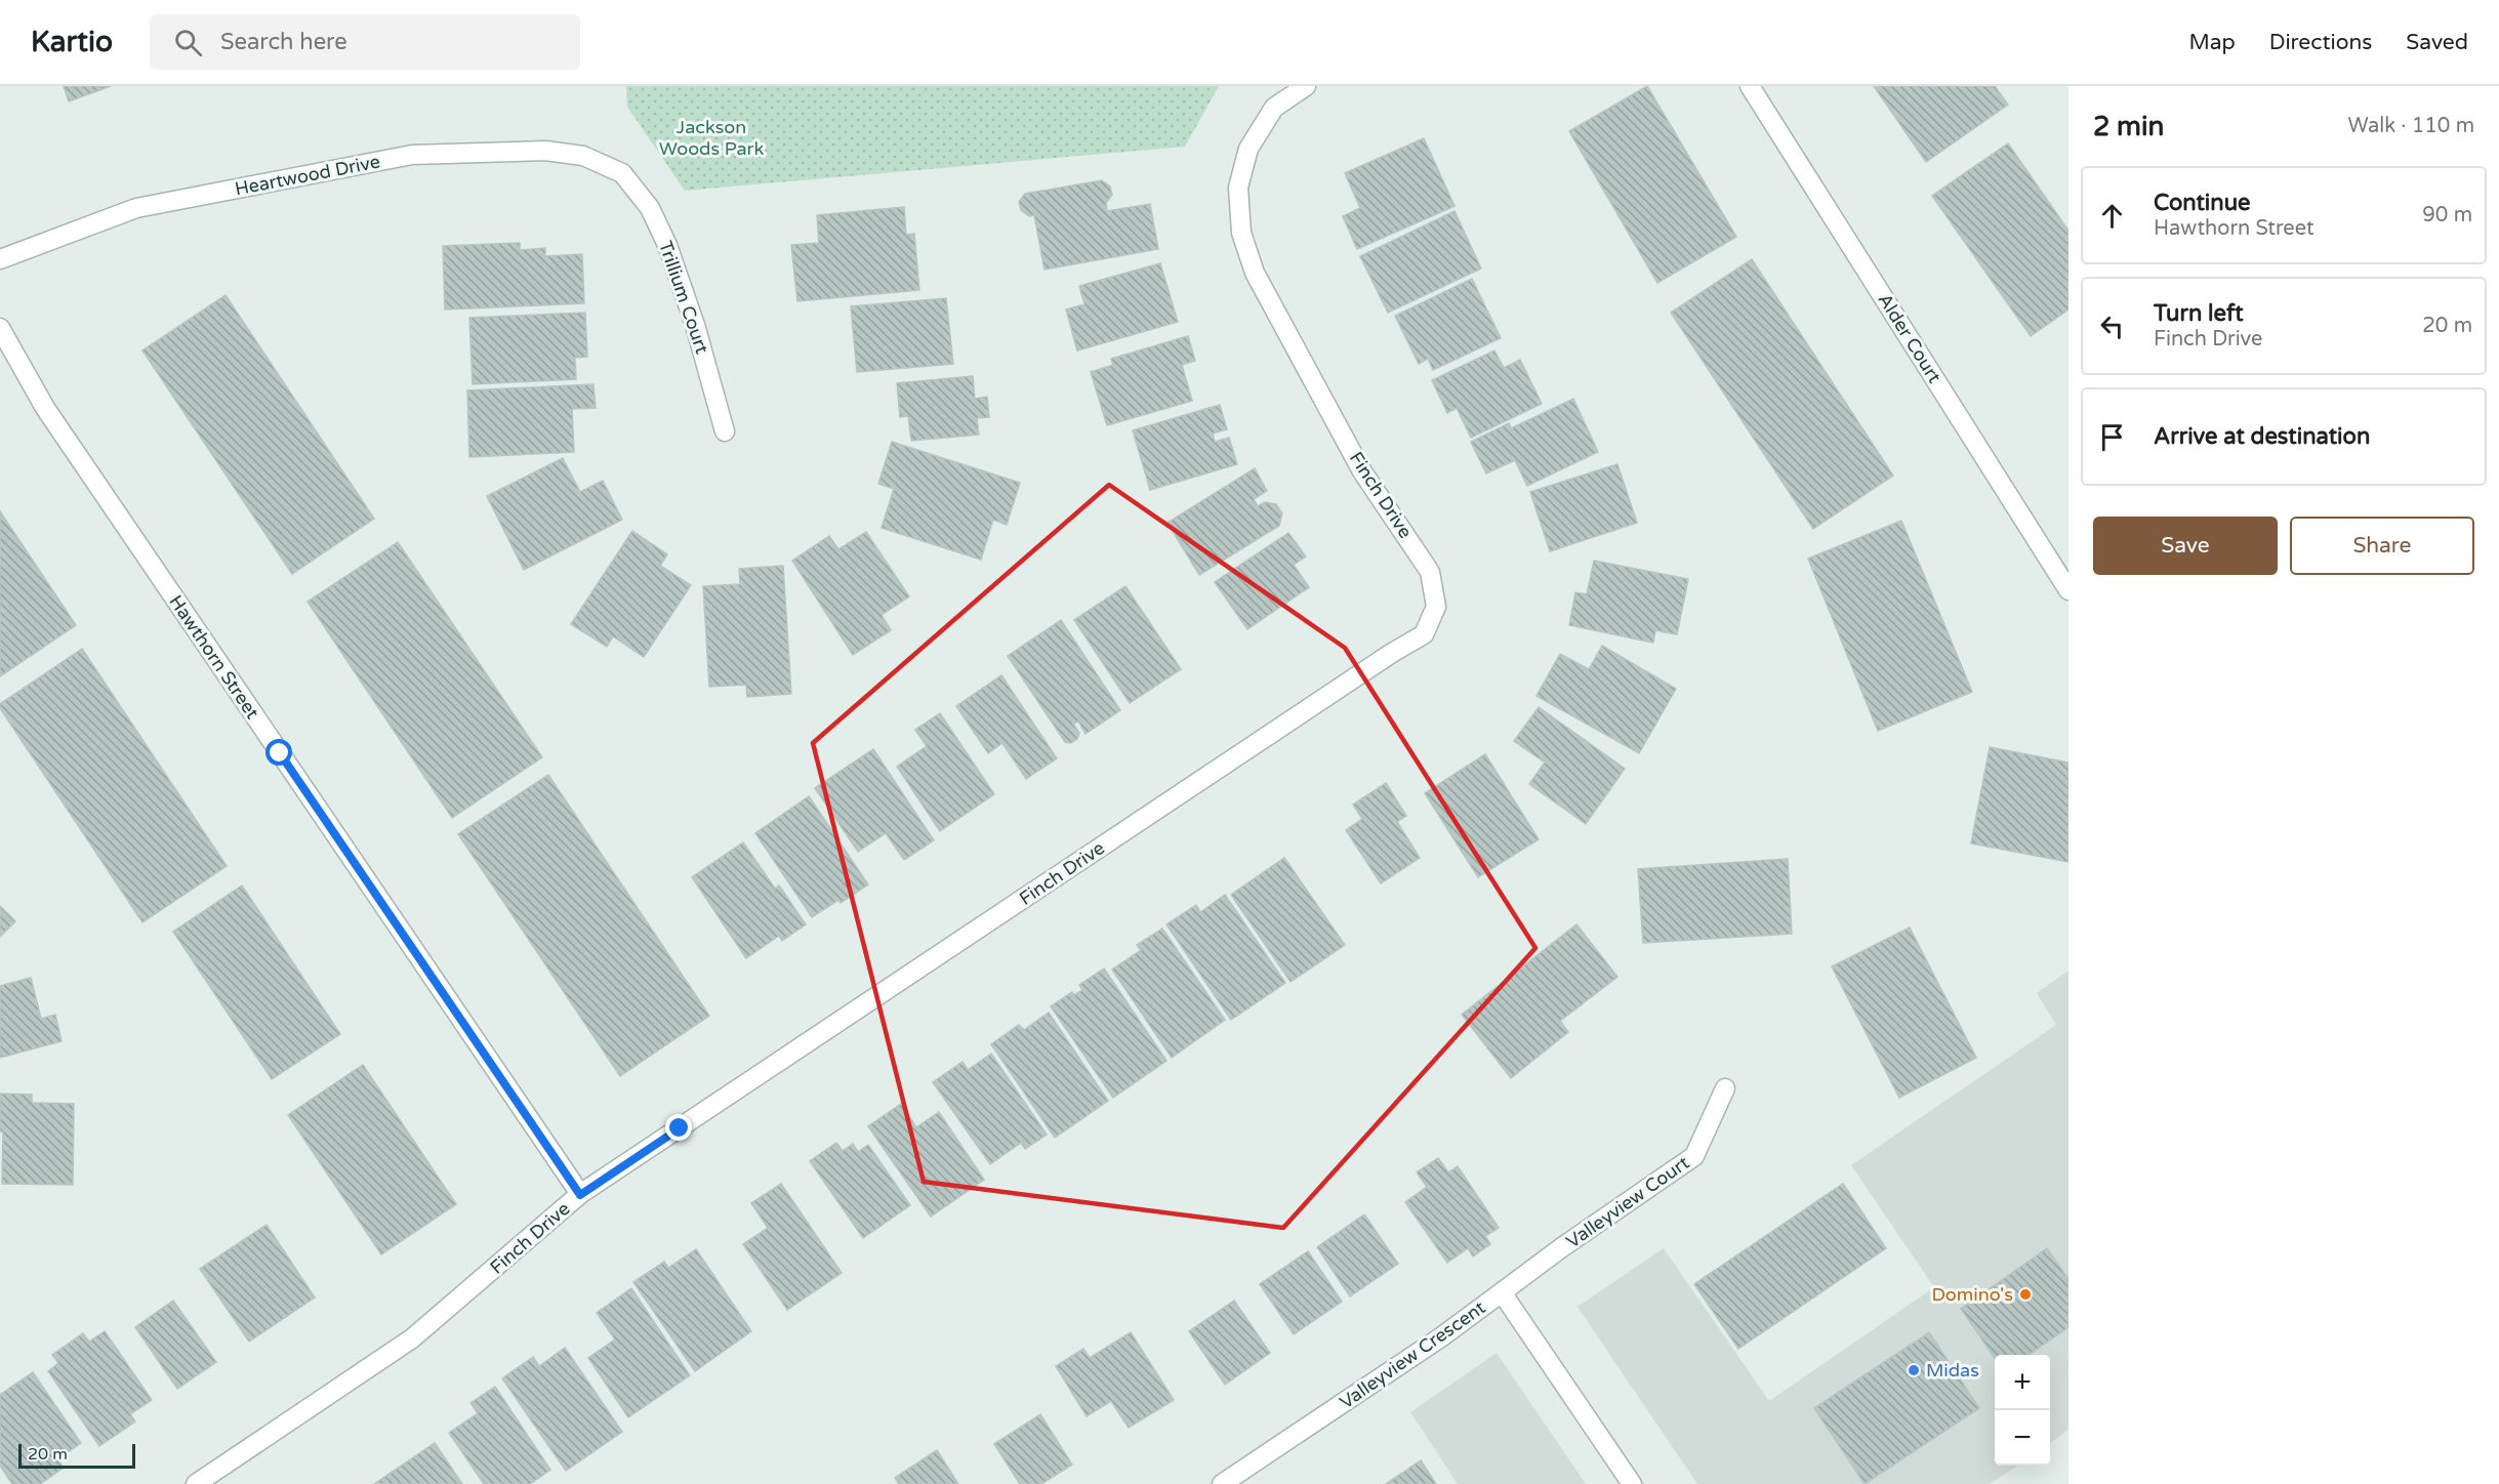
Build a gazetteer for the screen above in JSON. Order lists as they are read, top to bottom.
{
  "streets": {
    "street": [
      "Heartwood Drive",
      "Trillium Court",
      "Alder Court",
      "Finch Drive",
      "Hawthorn Street",
      "Valleyview Court",
      "Valleyview Crescent"
    ]
  },
  "crossings": [
    ["Heartwood Drive", "Trillium Court"],
    ["Finch Drive", "Hawthorn Street"],
    ["Valleyview Court", "Valleyview Crescent"]
  ],
  "parks": ["Jackson Woods Park"],
  "places": ["Domino's", "Midas"],
  "scale_bar": "20 m",
  "page": {
    "header": "Kartio",
    "search": "Search here",
    "nav": ["Map", "Directions", "Saved"],
    "heading": ["2 min", "Walk · 110 m"],
    "list": [
      ["Continue", "Hawthorn Street", "90 m"],
      ["Turn left", "Finch Drive", "20 m"],
      "Arrive at destination"
    ],
    "buttons": ["Save", "Share"],
    "map_buttons": ["+", "−"],
    "scale": "20 m"
  }
}
